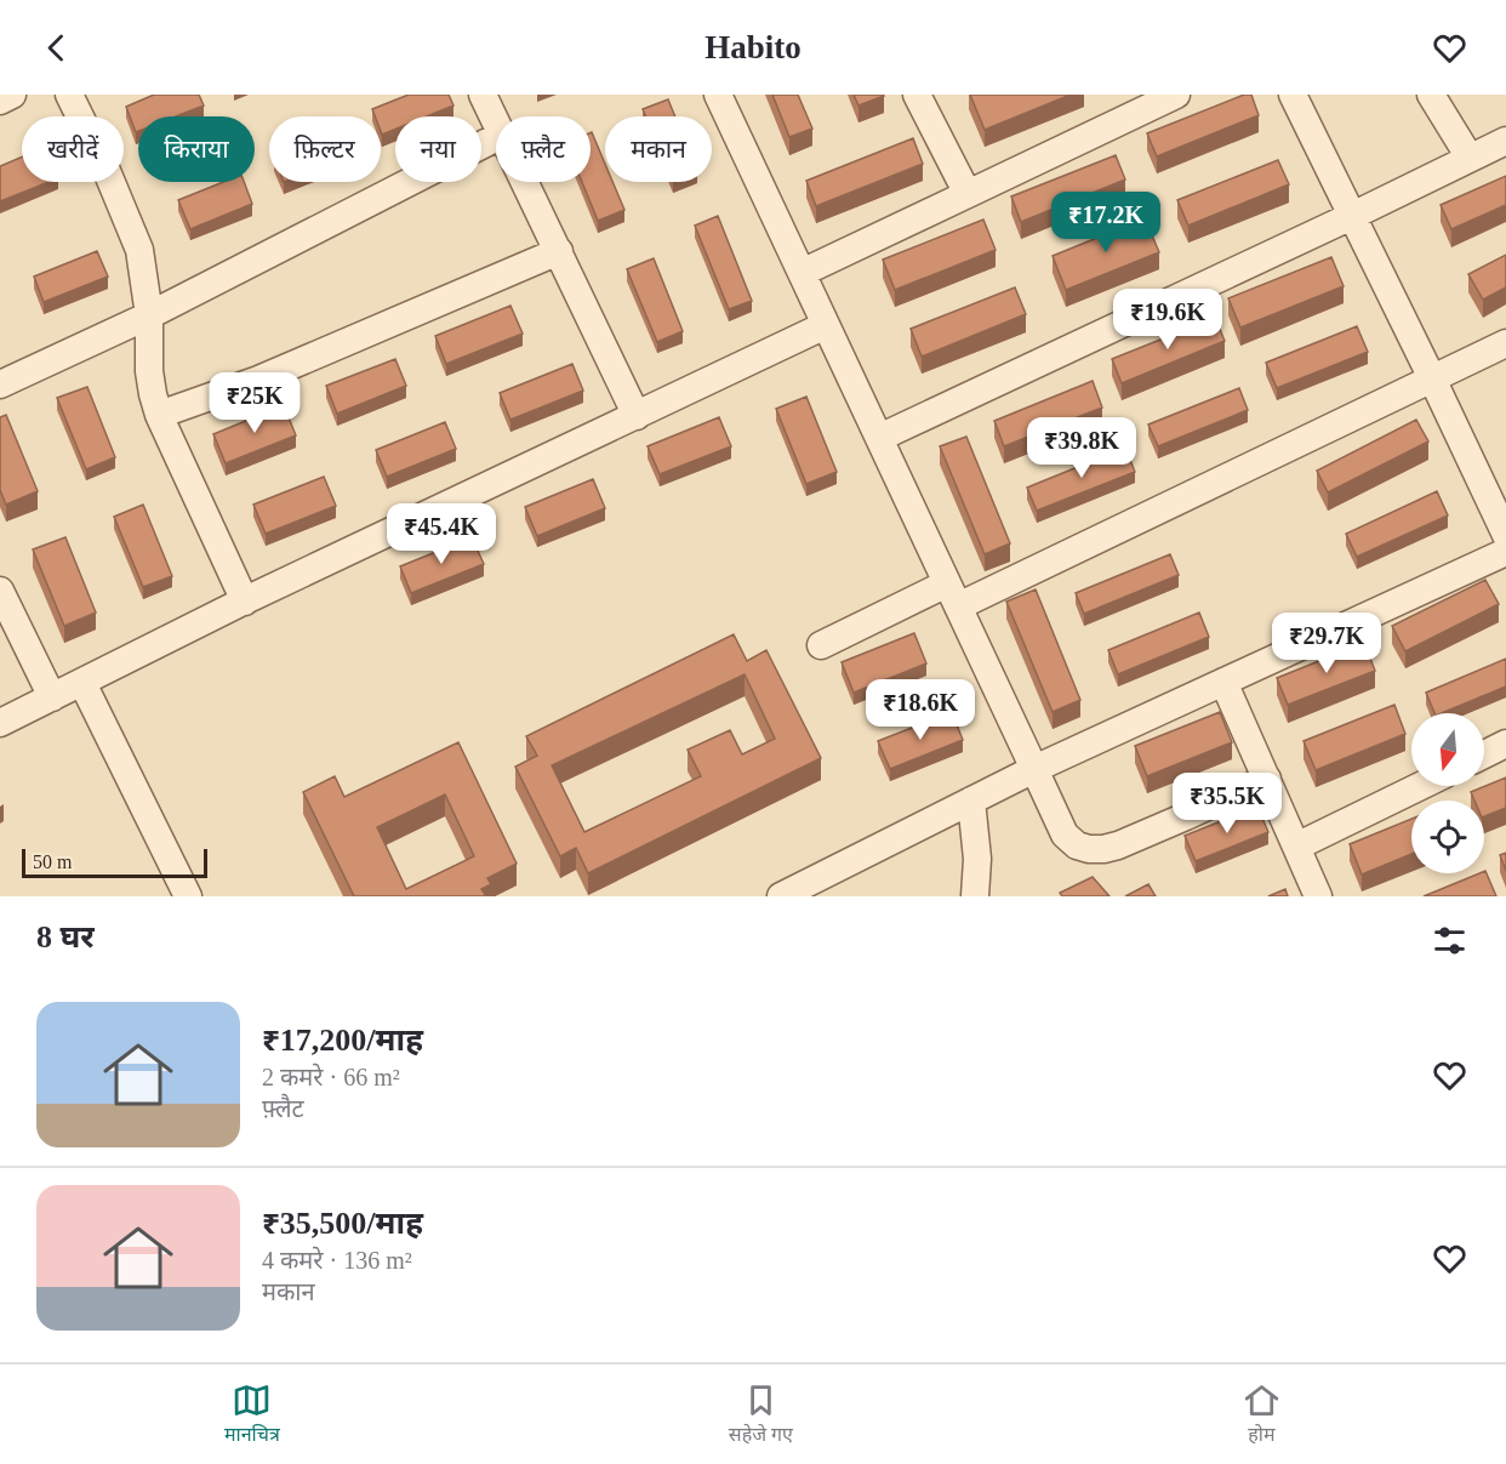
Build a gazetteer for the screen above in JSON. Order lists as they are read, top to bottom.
{
  "scale_bar": "50 m",
  "north": "bottom",
  "page": {
    "header": "Habito",
    "chip": [
      "खरीदें",
      "किराया",
      "फ़िल्टर",
      "नया",
      "फ़्लैट",
      "मकान"
    ],
    "price": [
      "₹17.2K",
      "₹19.6K",
      "₹25K",
      "₹39.8K",
      "₹45.4K",
      "₹29.7K",
      "₹18.6K",
      "₹35.5K"
    ],
    "scale": "50 m",
    "heading": "8 घर",
    "list": [
      {
        "name": "₹17,200/माह",
        "note": "2 कमरे · 66 m² · फ़्लैट"
      },
      {
        "name": "₹35,500/माह",
        "note": "4 कमरे · 136 m² · मकान"
      }
    ],
    "tabs": ["मानचित्र", "सहेजे गए", "होम"]
  }
}
